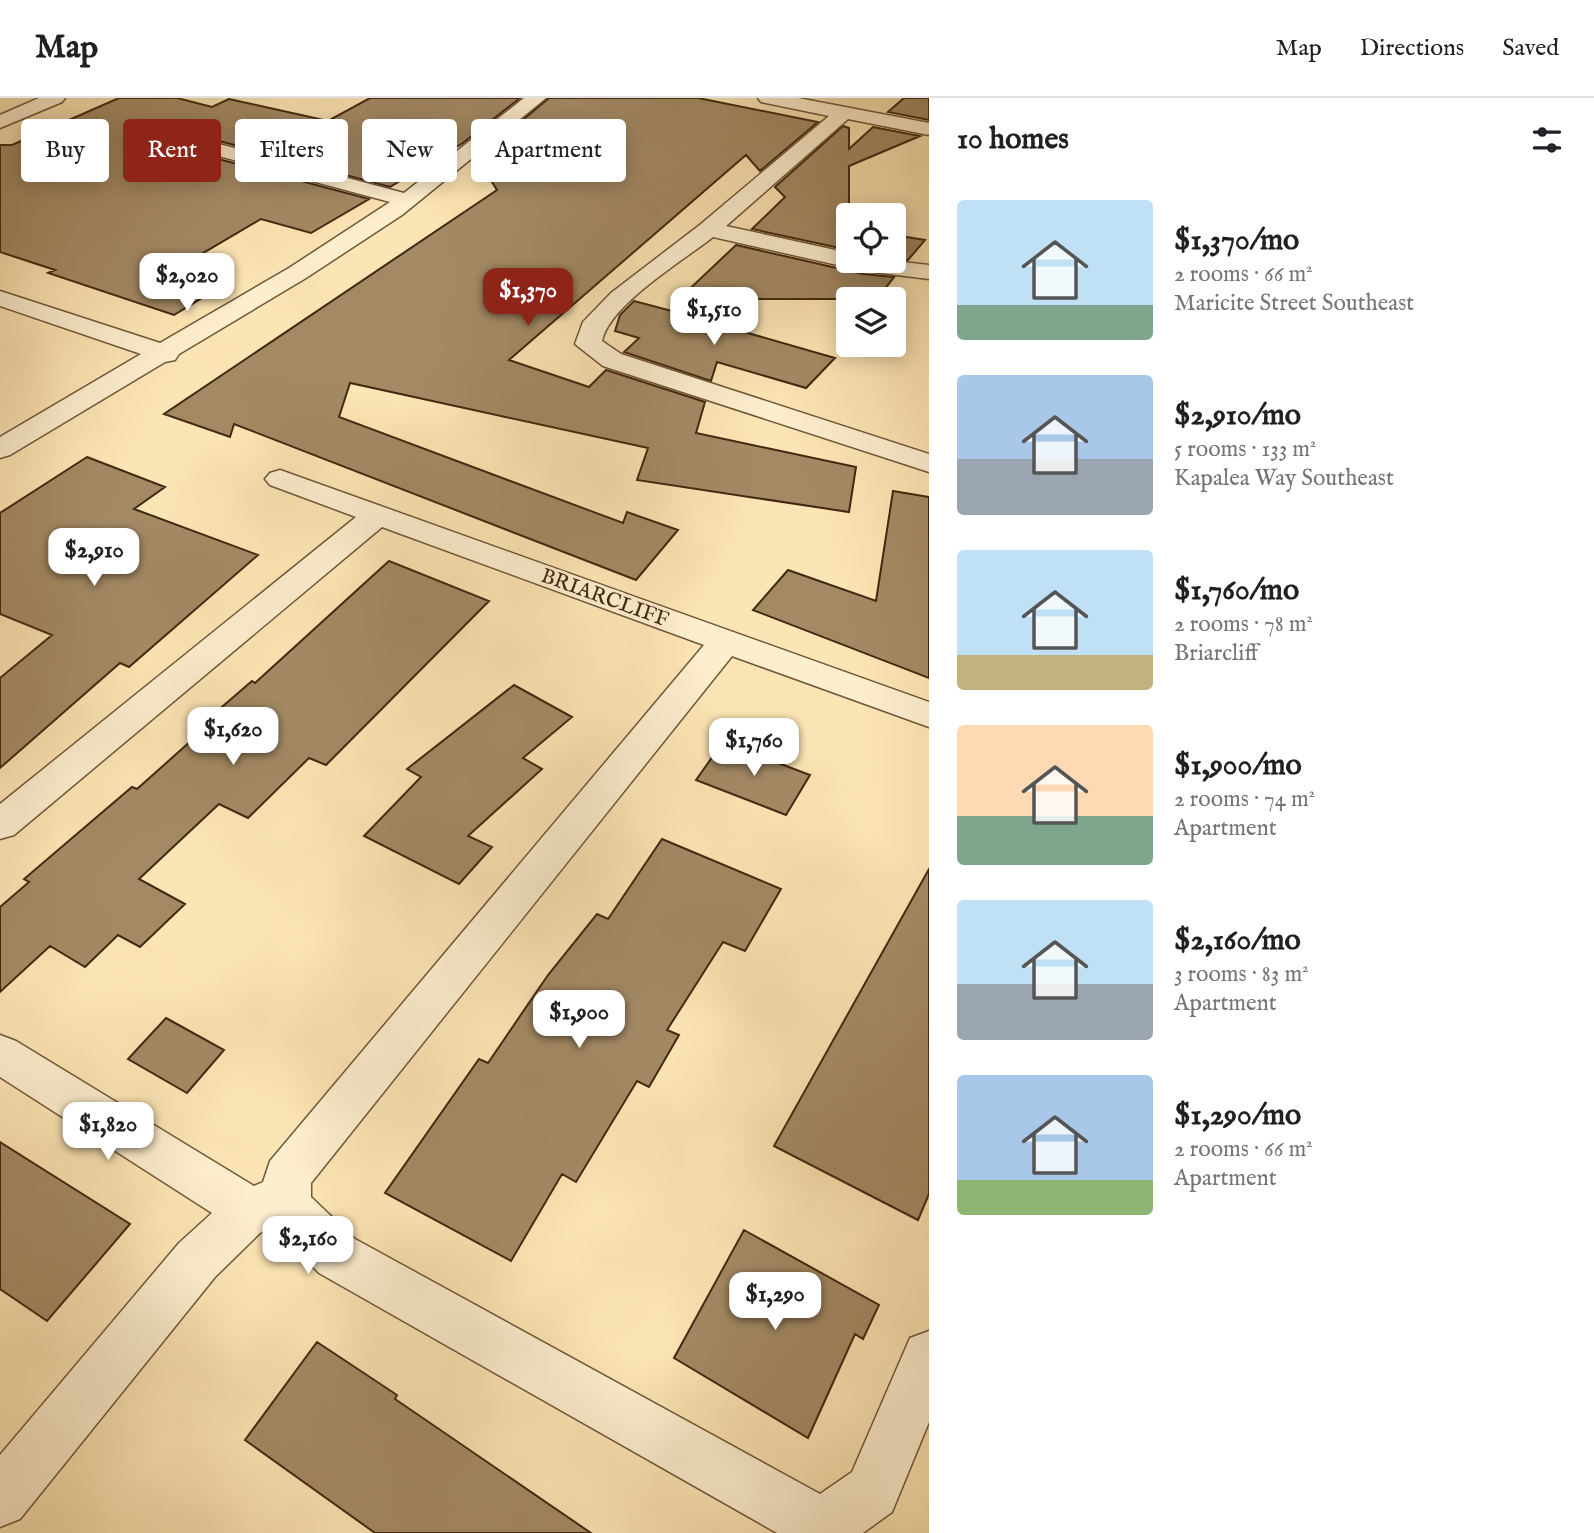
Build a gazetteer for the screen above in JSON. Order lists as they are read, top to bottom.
{
  "streets": {
    "street": ["BRIARCLIFF"]
  },
  "page": {
    "header": "Map",
    "nav": ["Map", "Directions", "Saved"],
    "heading": "10 homes",
    "chip": [
      "Buy",
      "Rent",
      "Filters",
      "New",
      "Apartment"
    ],
    "list": [
      {
        "name": "$1,370/mo",
        "note": "2 rooms · 66 m² · Maricite Street Southeast"
      },
      {
        "name": "$2,910/mo",
        "note": "5 rooms · 133 m² · Kapalea Way Southeast"
      },
      {
        "name": "$1,760/mo",
        "note": "2 rooms · 78 m² · Briarcliff"
      },
      {
        "name": "$1,900/mo",
        "note": "2 rooms · 74 m² · Apartment"
      },
      {
        "name": "$2,160/mo",
        "note": "3 rooms · 83 m² · Apartment"
      },
      {
        "name": "$1,290/mo",
        "note": "2 rooms · 66 m² · Apartment"
      }
    ],
    "price": [
      "$2,020",
      "$1,370",
      "$1,510",
      "$2,910",
      "$1,620",
      "$1,760",
      "$1,900",
      "$1,820",
      "$2,160",
      "$1,290"
    ]
  }
}
